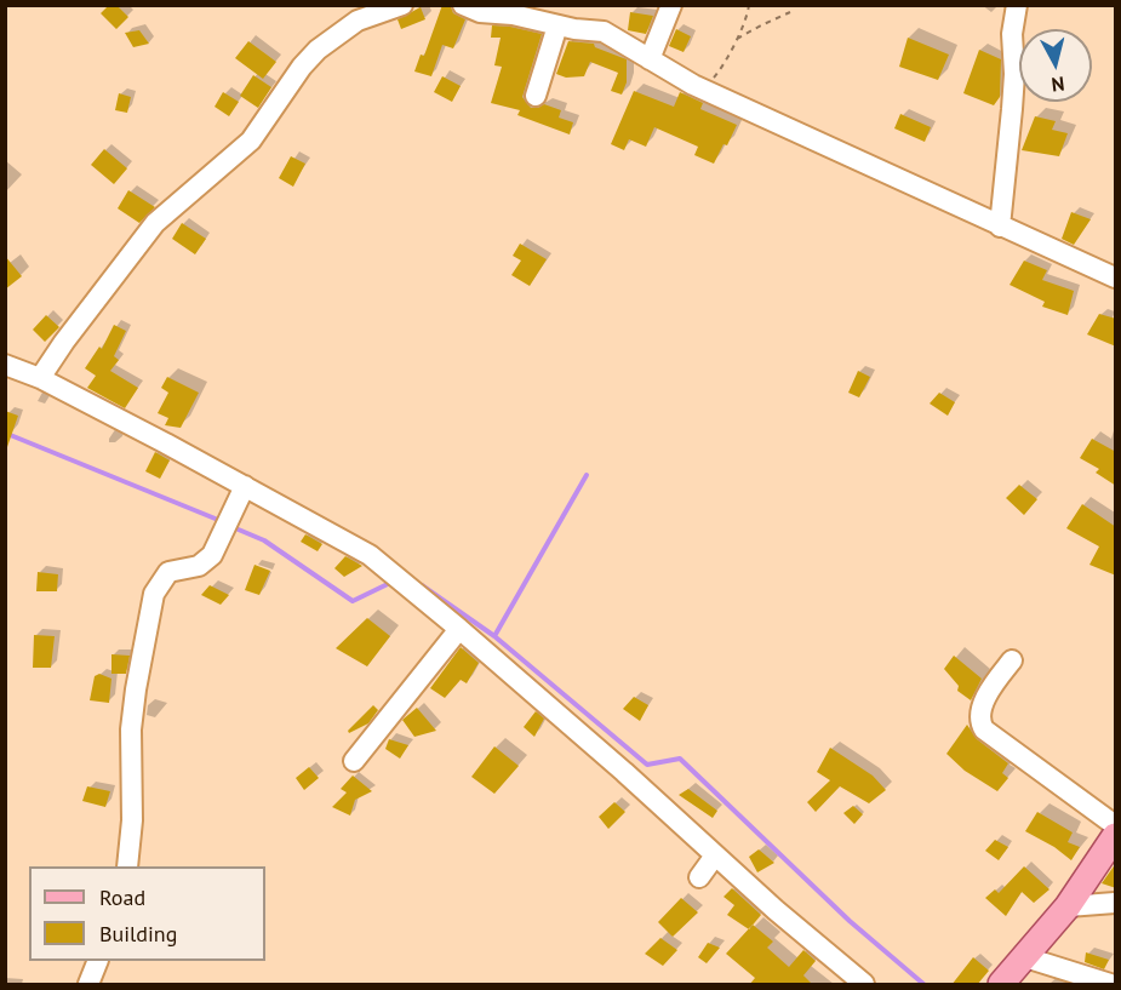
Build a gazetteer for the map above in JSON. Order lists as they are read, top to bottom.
{
  "legend": ["Road", "Building"],
  "north": "bottom"
}
